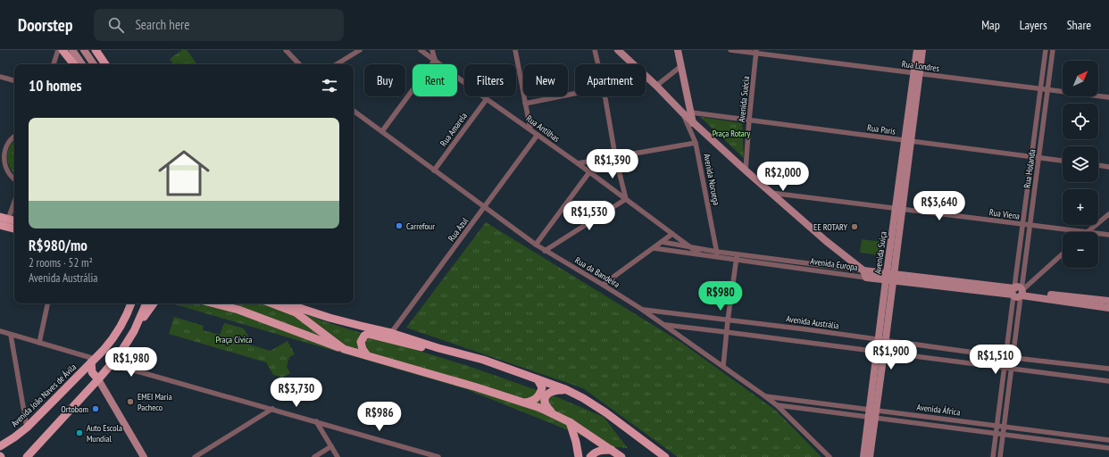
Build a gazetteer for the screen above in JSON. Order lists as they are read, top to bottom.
{
  "streets": {
    "main road": ["Avenida Suiça", "Avenida Europa", "Avenida João Naves de Ávila"],
    "street": [
      "Rua Londres",
      "Avenida Suécia",
      "Rua Antilhas",
      "Rua Amarela",
      "Rua Paris",
      "Rua Holanda",
      "Avenida Noruega",
      "Rua Viena",
      "Rua Azul",
      "Rua da Bandeira",
      "Avenida Austrália",
      "Avenida África"
    ]
  },
  "crossings": [
    ["Rua Londres", "Avenida Suécia"],
    ["Rua Londres", "Rua Holanda"],
    ["Rua Londres", "Avenida Suiça"],
    ["Avenida Suécia", "Rua Paris"],
    ["Rua Antilhas", "Rua Amarela"],
    ["Rua Antilhas", "Rua Azul"],
    ["Rua Antilhas", "Avenida Europa"],
    ["Rua Amarela", "Rua da Bandeira"],
    ["Rua Paris", "Rua Holanda"],
    ["Rua Paris", "Avenida Suiça"],
    ["Rua Holanda", "Rua Viena"],
    ["Rua Holanda", "Avenida Europa"],
    ["Rua Holanda", "Avenida Austrália"],
    ["Rua Holanda", "Avenida África"],
    ["Avenida Noruega", "Avenida Europa"],
    ["Rua Viena", "Avenida Suiça"],
    ["Rua Azul", "Rua da Bandeira"],
    ["Avenida Suiça", "Avenida Europa"],
    ["Avenida Suiça", "Avenida Austrália"],
    ["Avenida Suiça", "Avenida África"],
    ["Rua da Bandeira", "Avenida Austrália"],
    ["Rua da Bandeira", "Avenida África"]
  ],
  "parks": ["Praça Rotary", "Praça Cívica"],
  "places": [
    "Carrefour",
    "EE ROTARY",
    "EMEI Maria Pacheco",
    "Ortobom",
    "Auto Escola Mundial"
  ],
  "north": "top right",
  "page": {
    "header": "Doorstep",
    "search": "Search here",
    "nav": ["Map", "Layers", "Share"],
    "map_buttons": ["+", "−"],
    "chip": [
      "Buy",
      "Rent",
      "Filters",
      "New",
      "Apartment"
    ],
    "heading": "10 homes",
    "list": [
      {
        "name": "R$980/mo",
        "note": "2 rooms · 52 m² · Avenida Austrália"
      }
    ],
    "price": [
      "R$1,390",
      "R$2,000",
      "R$3,640",
      "R$1,530",
      "R$980",
      "R$1,900",
      "R$1,510",
      "R$1,980",
      "R$3,730",
      "R$986"
    ]
  }
}
